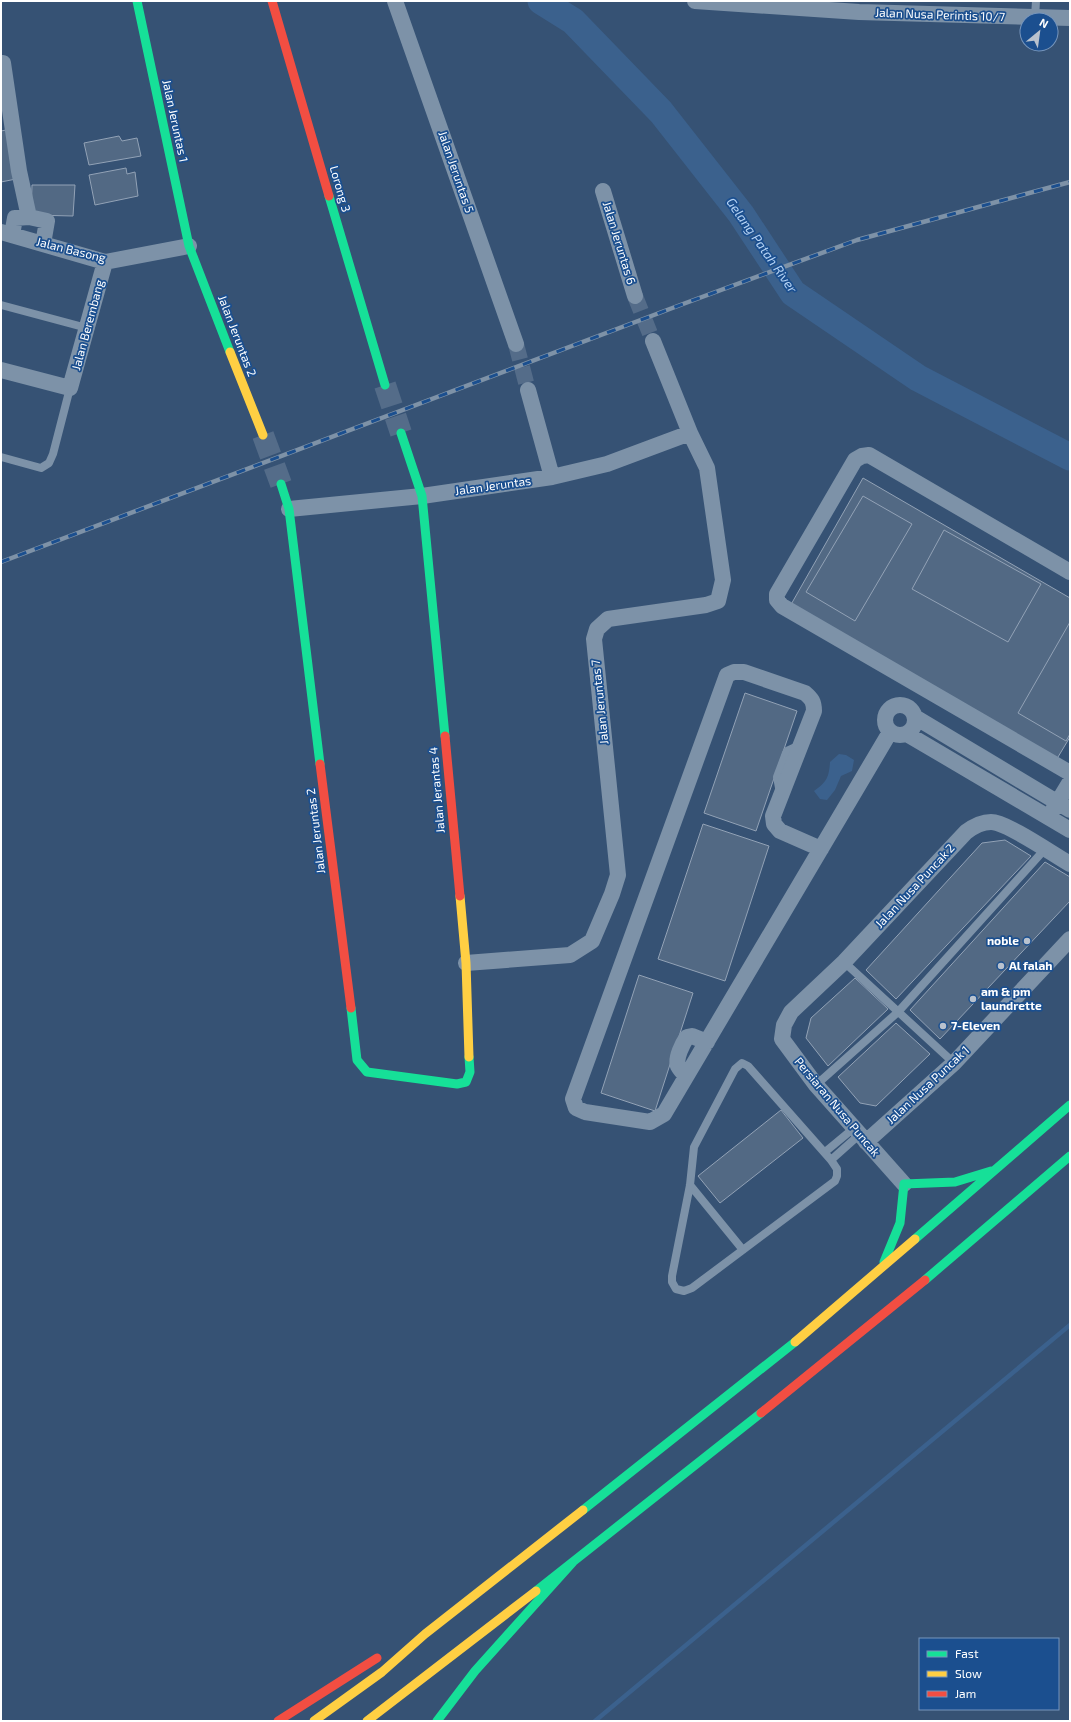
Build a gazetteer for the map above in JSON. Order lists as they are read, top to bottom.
{
  "streets": {
    "main road": [
      "Jalan Jeruntas 1",
      "Lorong 3",
      "Jalan Jeruntas 2",
      "Jalan Jerantas 4"
    ],
    "street": [
      "Jalan Nusa Perintis 10/7",
      "Jalan Jeruntas 5",
      "Jalan Jeruntas 6",
      "Jalan Basong",
      "Jalan Berembang",
      "Jalan Jeruntas",
      "Jalan Jeruntas 7",
      "Jalan Nusa Puncak 2",
      "Jalan Nusa Puncak 1",
      "Persiaran Nusa Puncak"
    ]
  },
  "crossings": [
    ["Jalan Jeruntas 1", "Jalan Basong"],
    ["Jalan Jeruntas 1", "Jalan Jeruntas 2"],
    ["Jalan Basong", "Jalan Berembang"],
    ["Jalan Basong", "Jalan Jeruntas 2"],
    ["Jalan Jeruntas 2", "Jalan Jeruntas"],
    ["Jalan Jeruntas 2", "Jalan Jerantas 4"],
    ["Jalan Jeruntas", "Jalan Jeruntas 7"],
    ["Jalan Jeruntas", "Jalan Jerantas 4"],
    ["Jalan Jeruntas 7", "Jalan Jerantas 4"],
    ["Jalan Nusa Puncak 2", "Persiaran Nusa Puncak"],
    ["Jalan Nusa Puncak 1", "Persiaran Nusa Puncak"]
  ],
  "water": ["Gelang Patah River"],
  "places": [
    "noble",
    "Al falah",
    "am & pm laundrette",
    "7-Eleven"
  ],
  "legend": ["Fast", "Slow", "Jam"],
  "north": "top right"
}
